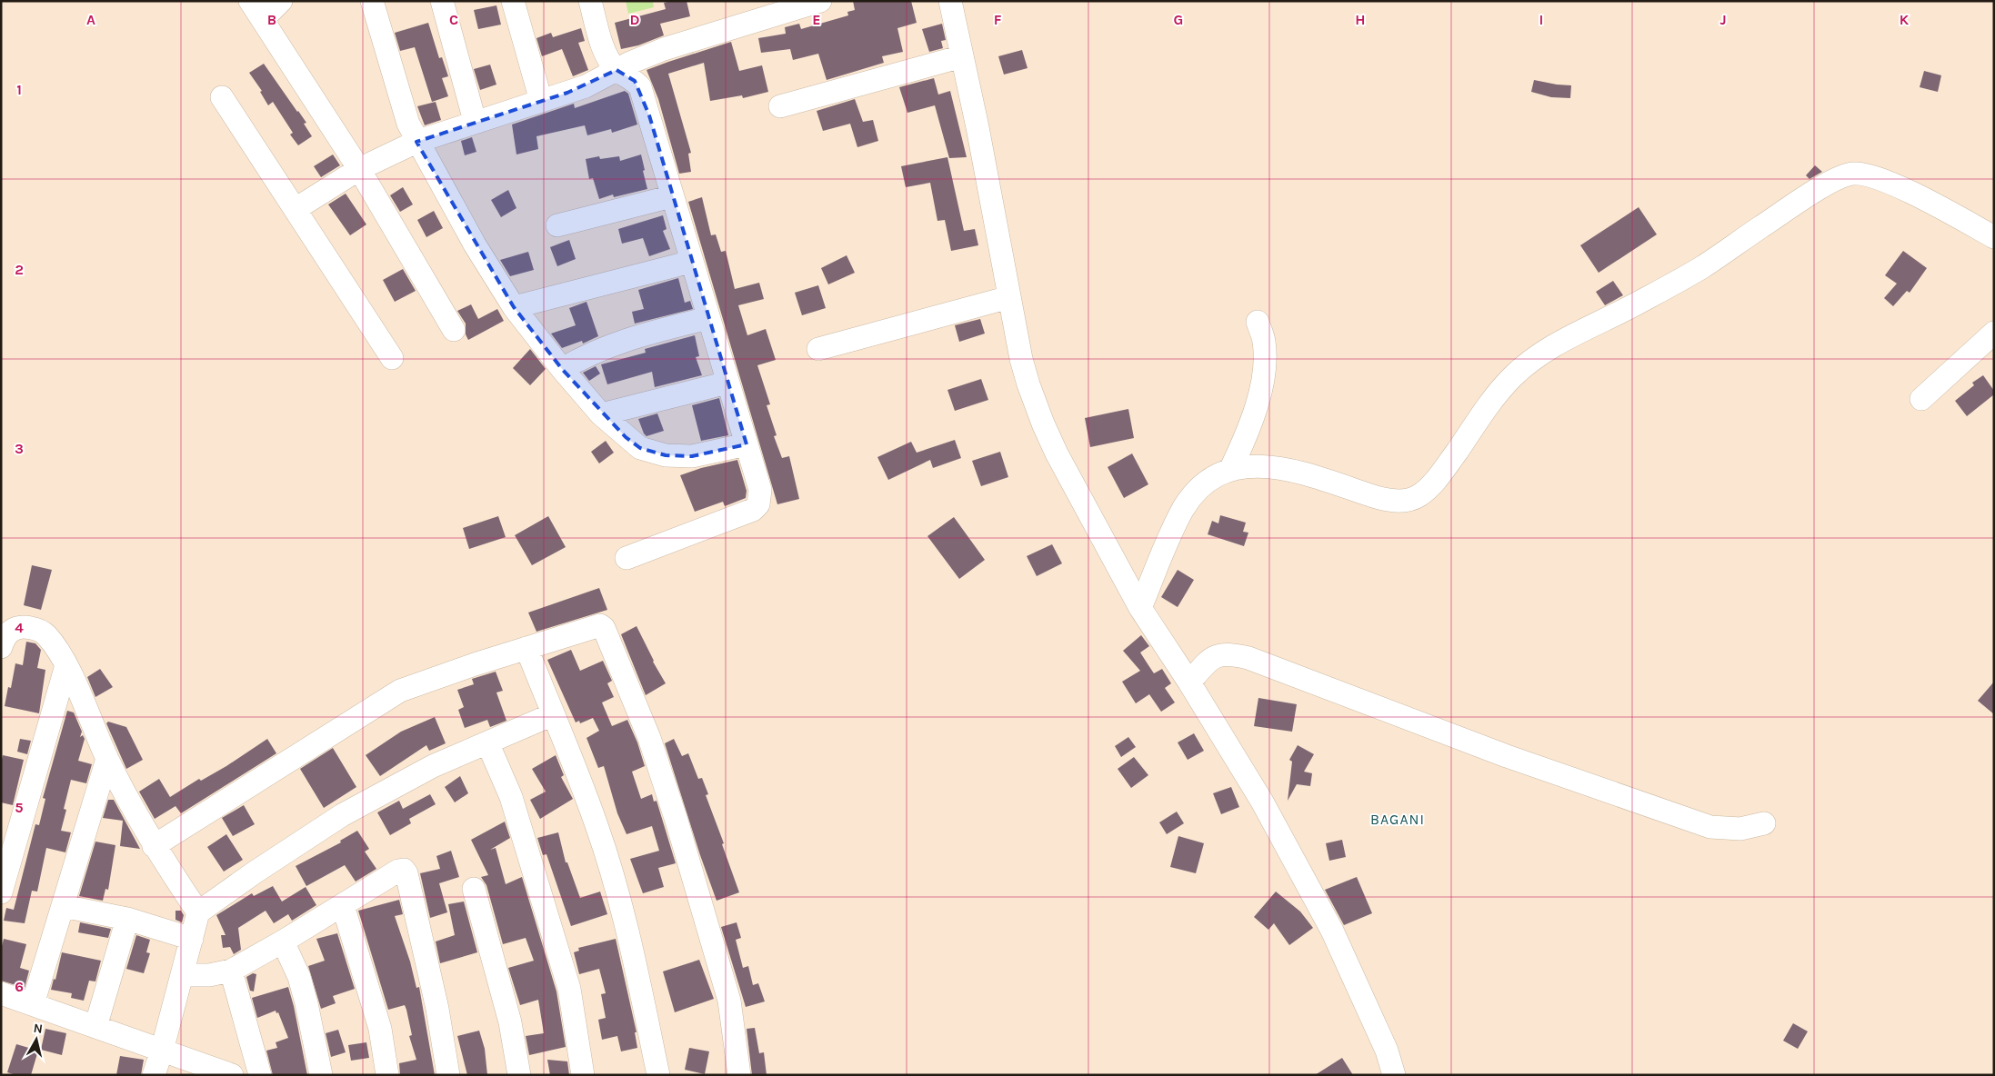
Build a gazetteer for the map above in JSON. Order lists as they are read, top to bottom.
{
  "districts": ["BAGANI"],
  "north": "top",
  "grid": {
    "columns": [
      "A",
      "B",
      "C",
      "D",
      "E",
      "F",
      "G",
      "H",
      "I",
      "J",
      "K"
    ],
    "rows": [
      "1",
      "2",
      "3",
      "4",
      "5",
      "6"
    ]
  }
}
